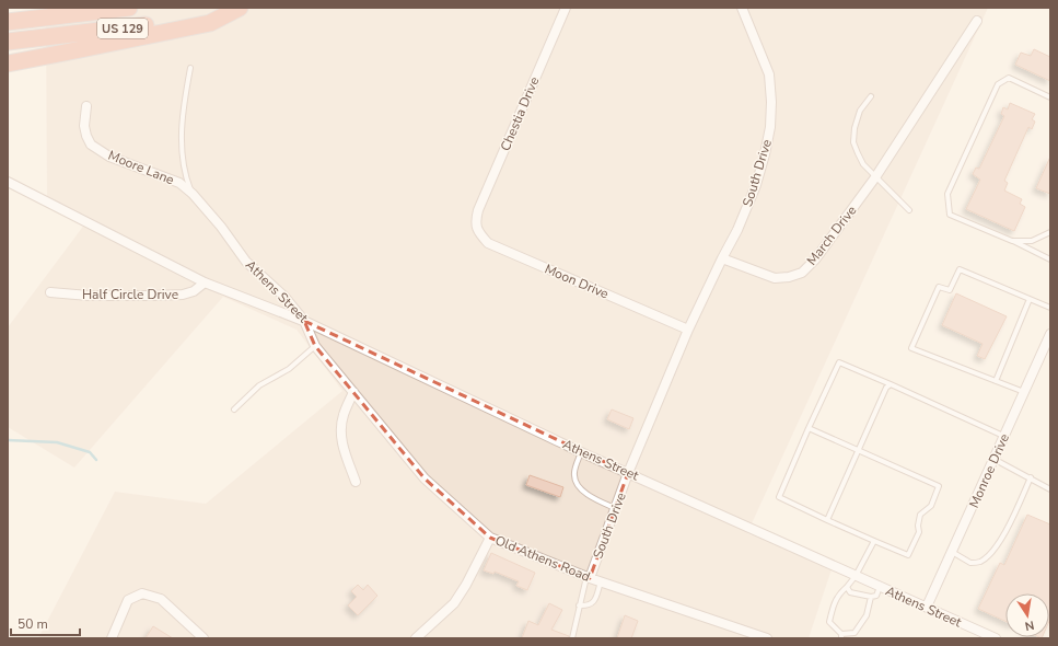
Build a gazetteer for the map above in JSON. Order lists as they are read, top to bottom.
{
  "streets": {
    "highway": ["US 129"],
    "street": [
      "Chestia Drive",
      "Moore Lane",
      "South Drive",
      "March Drive",
      "Moon Drive",
      "Athens Street",
      "Half Circle Drive",
      "Monroe Drive",
      "Old Athens Road"
    ]
  },
  "crossings": [
    ["Chestia Drive", "Moon Drive"],
    ["Moore Lane", "Athens Street"],
    ["South Drive", "March Drive"],
    ["South Drive", "Athens Street"],
    ["South Drive", "Old Athens Road"],
    ["Athens Street", "Monroe Drive"],
    ["Athens Street", "Old Athens Road"]
  ],
  "scale_bar": "50 m",
  "north": "bottom"
}
